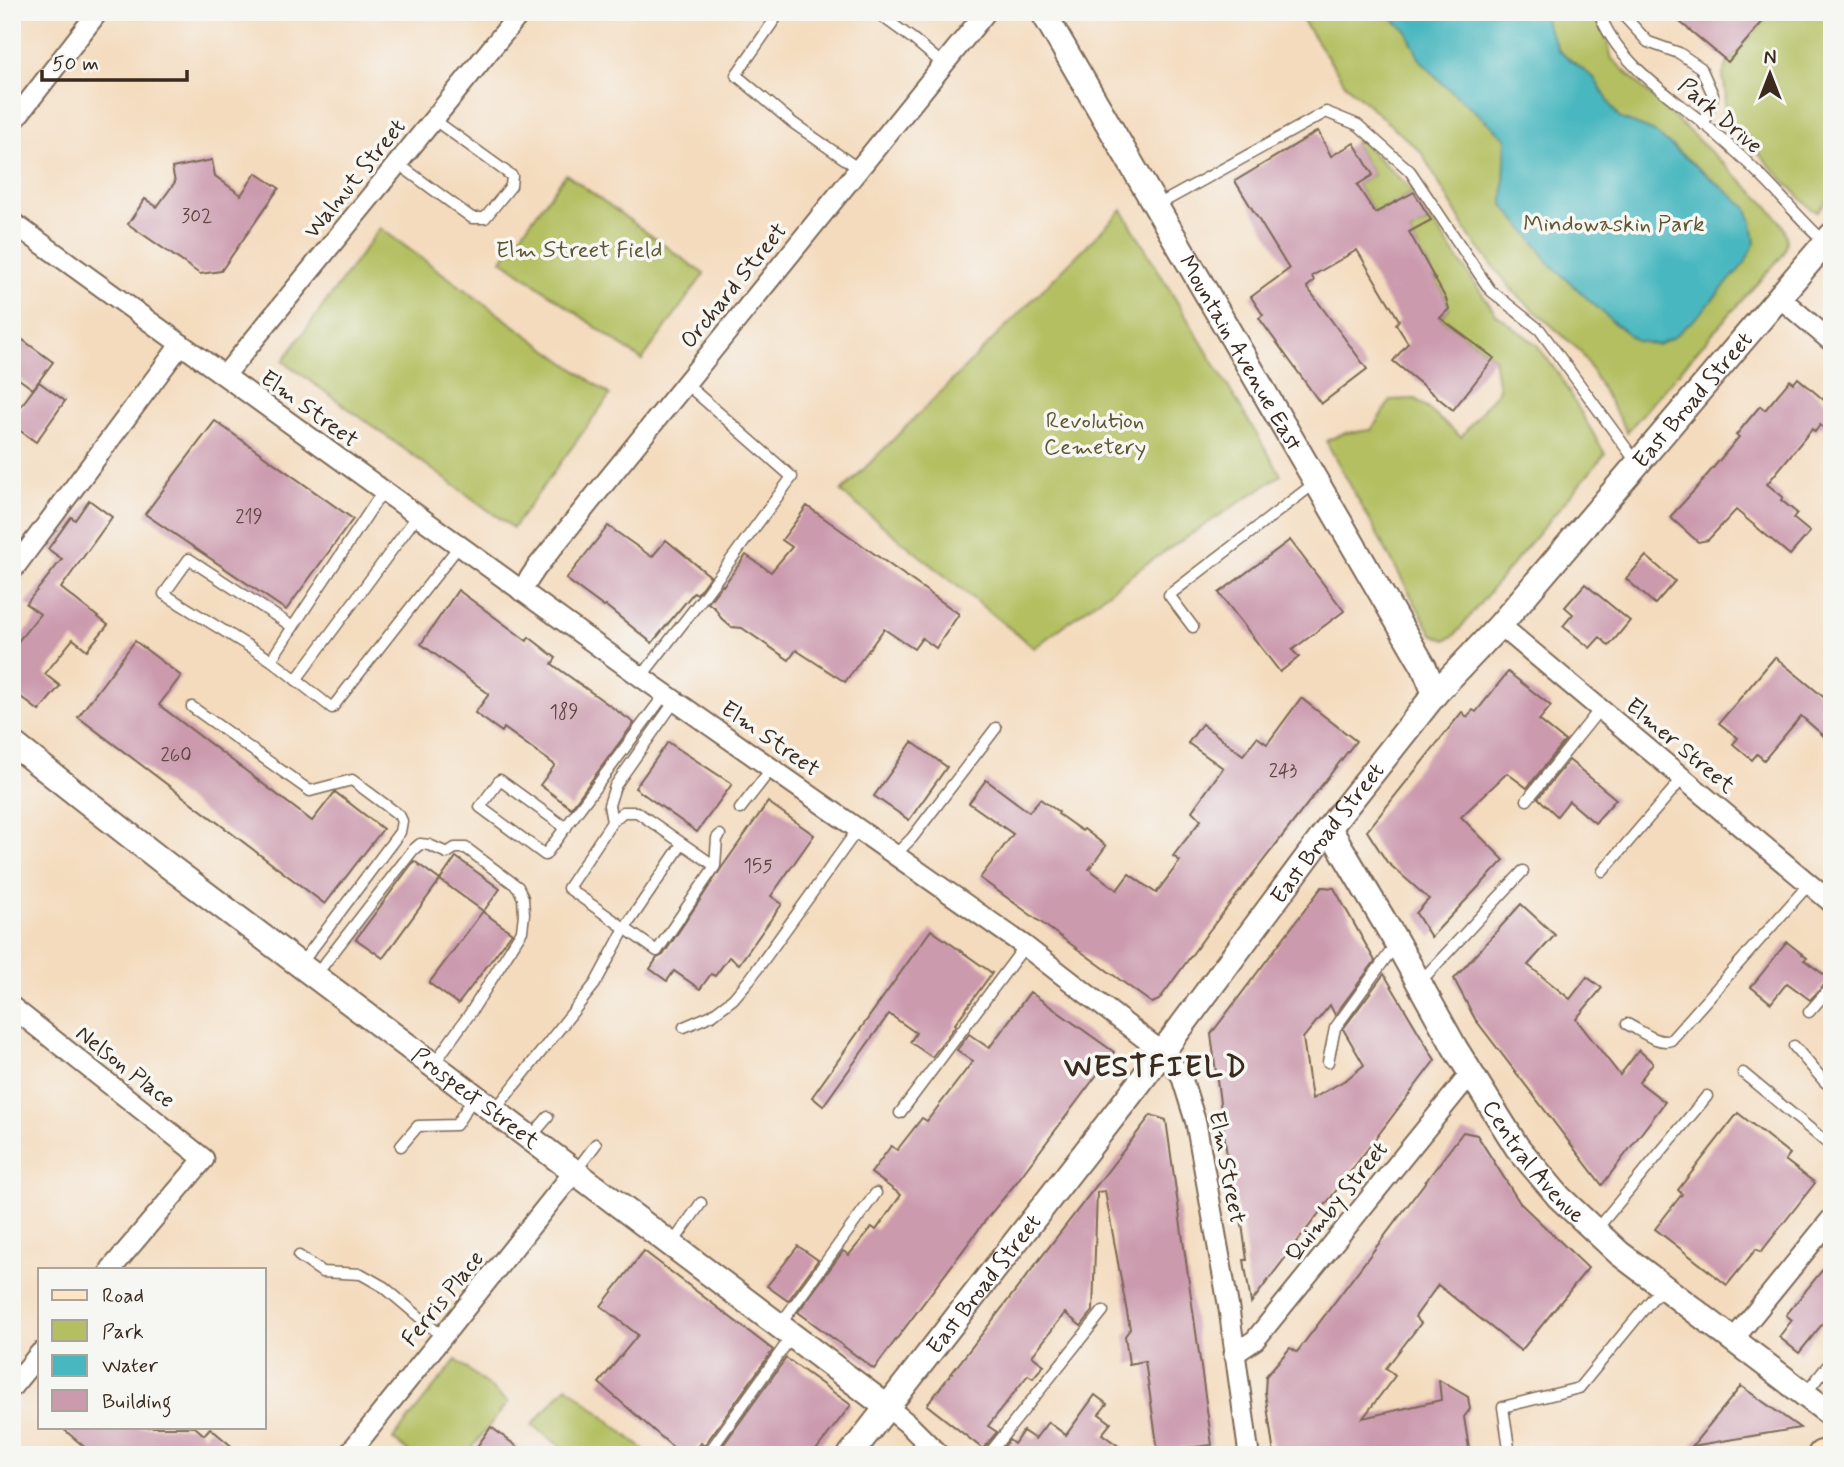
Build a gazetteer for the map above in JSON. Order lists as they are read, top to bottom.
{
  "streets": {
    "street": [
      "Walnut Street",
      "Orchard Street",
      "Mountain Avenue East",
      "East Broad Street",
      "Elm Street",
      "Elmer Street",
      "Nelson Place",
      "Prospect Street",
      "Central Avenue",
      "Quimby Street",
      "Ferris Place"
    ],
    "lane": ["Park Drive"]
  },
  "crossings": [
    ["Park Drive", "East Broad Street"],
    ["Walnut Street", "Elm Street"],
    ["Orchard Street", "Elm Street"],
    ["Mountain Avenue East", "East Broad Street"],
    ["East Broad Street", "Elm Street"],
    ["East Broad Street", "Elmer Street"],
    ["East Broad Street", "Prospect Street"],
    ["East Broad Street", "Central Avenue"],
    ["Elm Street", "Quimby Street"],
    ["Prospect Street", "Ferris Place"],
    ["Central Avenue", "Quimby Street"]
  ],
  "districts": ["WESTFIELD"],
  "parks": ["Mindowaskin Park", "Elm Street Field", "Revolution Cemetery"],
  "house_numbers": [
    "302",
    "219",
    "189",
    "260",
    "243",
    "155"
  ],
  "legend": [
    "Road",
    "Park",
    "Water",
    "Building"
  ],
  "scale_bar": "50 m",
  "north": "top"
}
